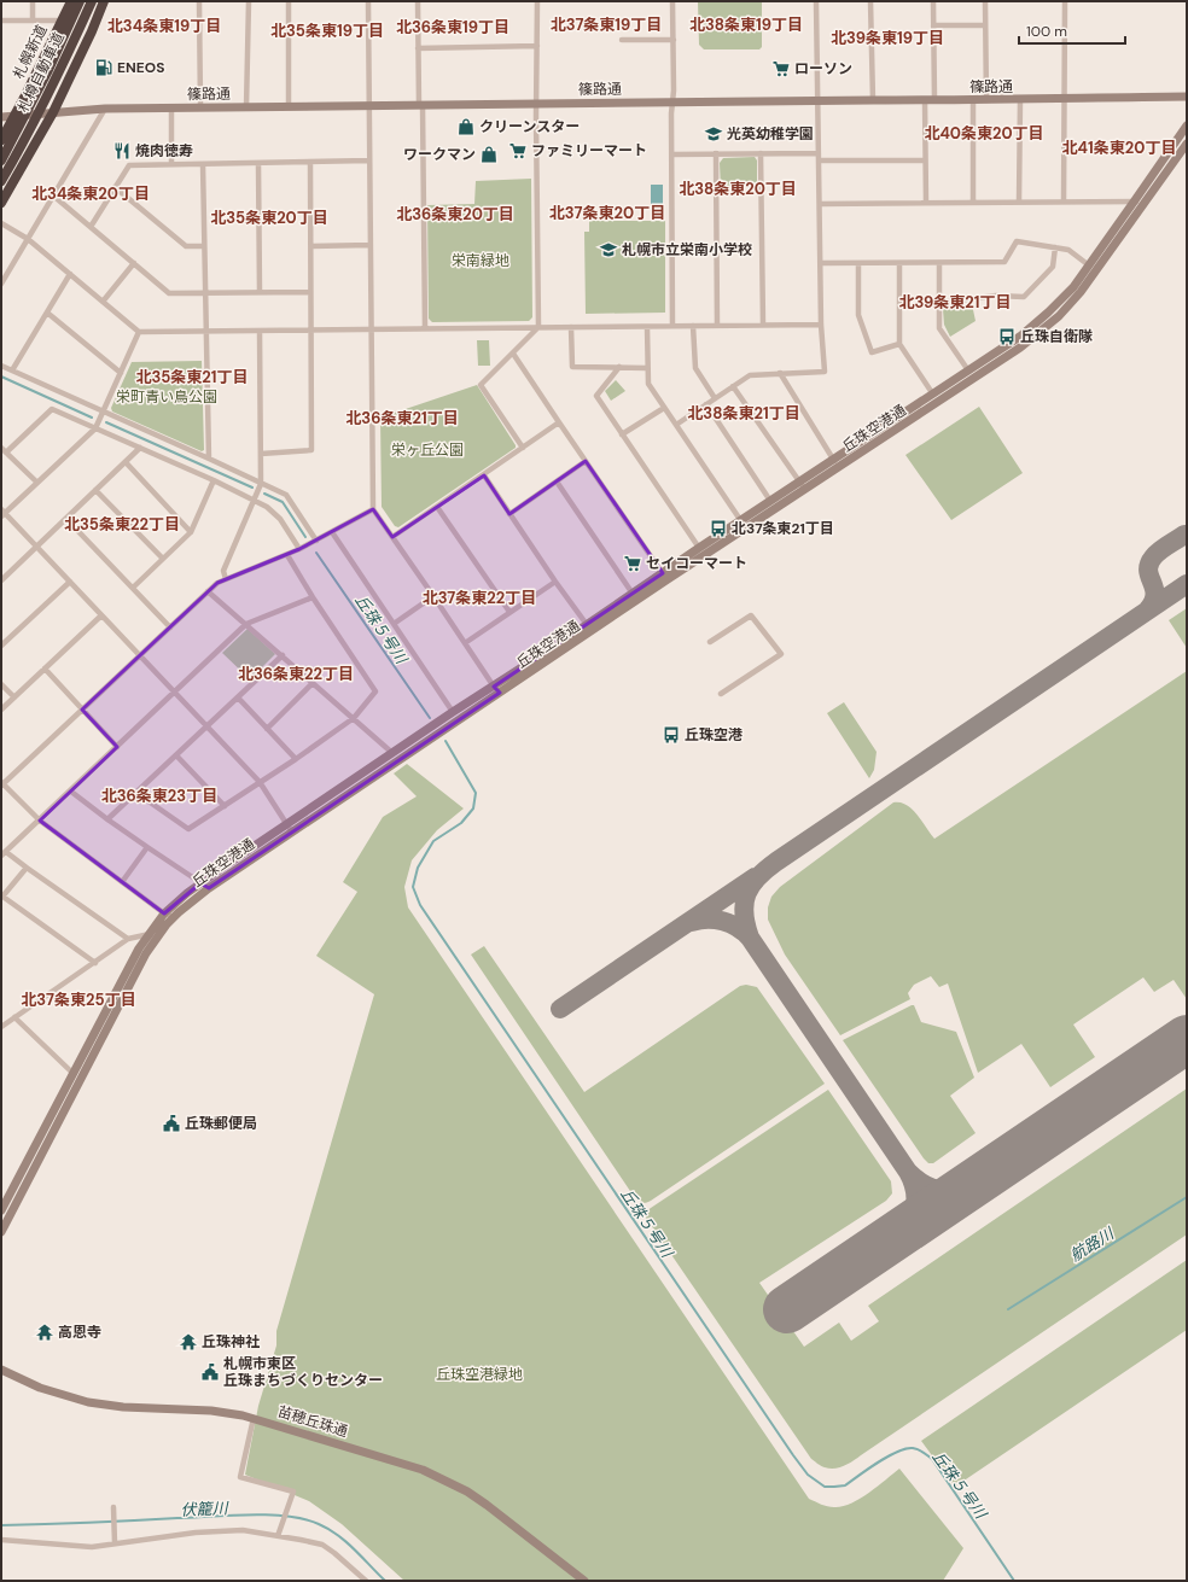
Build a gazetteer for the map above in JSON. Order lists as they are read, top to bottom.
{
  "streets": {
    "highway": ["札幌新道", "札樽自動車道"],
    "main road": ["篠路通", "丘珠空港通", "苗穂丘珠通"]
  },
  "crossings": [
    ["札幌新道", "篠路通"]
  ],
  "districts": [
    "北37条東19丁目",
    "北38条東19丁目",
    "北34条東19丁目",
    "北36条東19丁目",
    "北35条東19丁目",
    "北39条東19丁目",
    "北40条東20丁目",
    "北41条東20丁目",
    "北38条東20丁目",
    "北34条東20丁目",
    "北37条東20丁目",
    "北36条東20丁目",
    "北35条東20丁目",
    "北39条東21丁目",
    "北35条東21丁目",
    "北38条東21丁目",
    "北36条東21丁目",
    "北35条東22丁目",
    "北37条東22丁目",
    "北36条東22丁目",
    "北36条東23丁目",
    "北37条東25丁目"
  ],
  "water": ["丘珠５号川", "航路川", "伏籠川"],
  "parks": [
    "栄南緑地",
    "栄町青い鳥公園",
    "栄ヶ丘公園",
    "丘珠空港緑地"
  ],
  "places": {
    "fuel station": ["ENEOS"],
    "supermarket": ["ローソン", "ファミリーマート", "セイコーマート"],
    "shop": ["クリーンスター", "ワークマン"],
    "school or university": ["光英幼稚学園", "札幌市立栄南小学校"],
    "restaurant": ["焼肉徳寿"],
    "bus stop": ["丘珠自衛隊", "北37条東21丁目", "丘珠空港"],
    "public building": ["丘珠郵便局", "札幌市東区 丘珠まちづくりセンター"],
    "temple": ["高恩寺", "丘珠神社"]
  },
  "scale_bar": "100 m"
}
